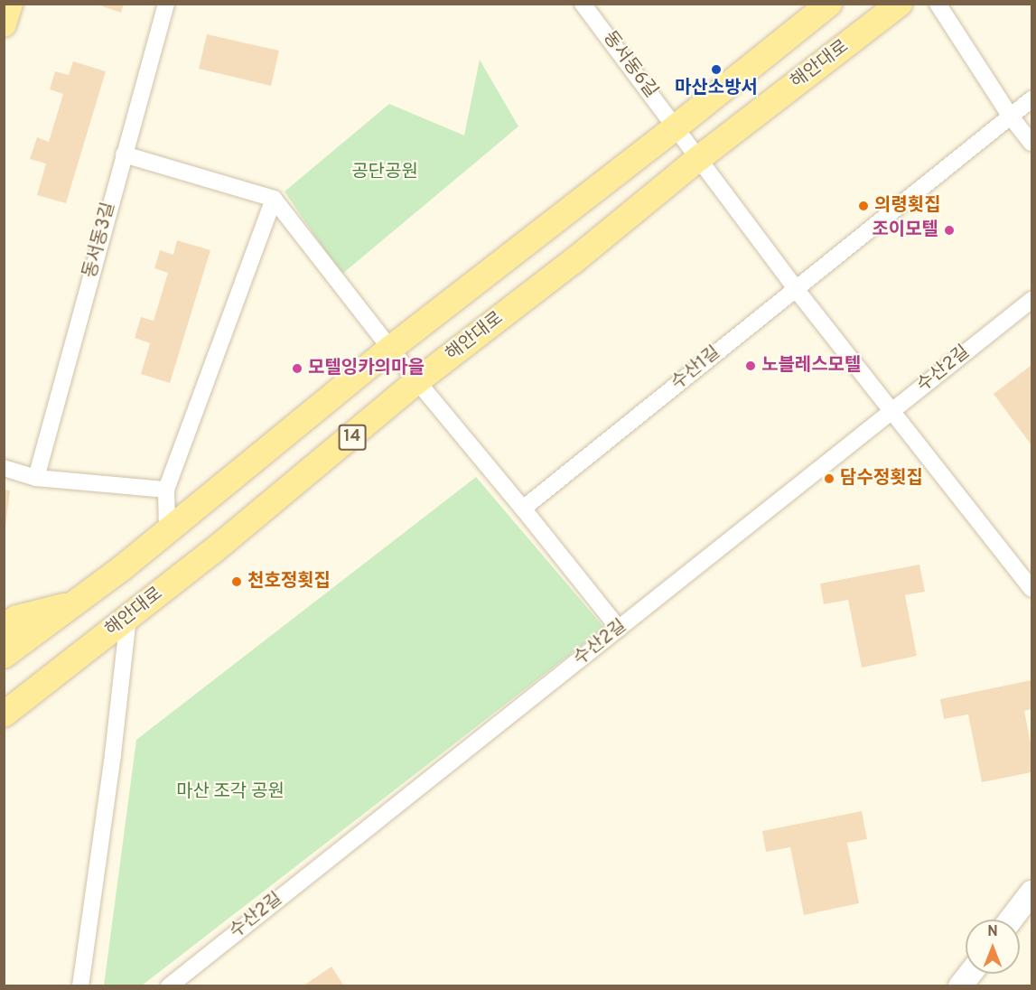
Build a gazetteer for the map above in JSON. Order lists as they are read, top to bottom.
{
  "streets": {
    "main road": ["해안대로", "14"],
    "street": [
      "동서동6길",
      "동서동3길",
      "수산1길",
      "수산2길"
    ]
  },
  "crossings": [
    ["동서동6길", "해안대로"],
    ["동서동6길", "수산1길"],
    ["동서동6길", "수산2길"]
  ],
  "parks": ["공단공원", "마산 조각 공원"],
  "places": [
    "마산소방서",
    "의령횟집",
    "조이모텔",
    "노블레스모텔",
    "모텔잉카의마을",
    "담수정횟집",
    "천호정횟집"
  ],
  "north": "top"
}
